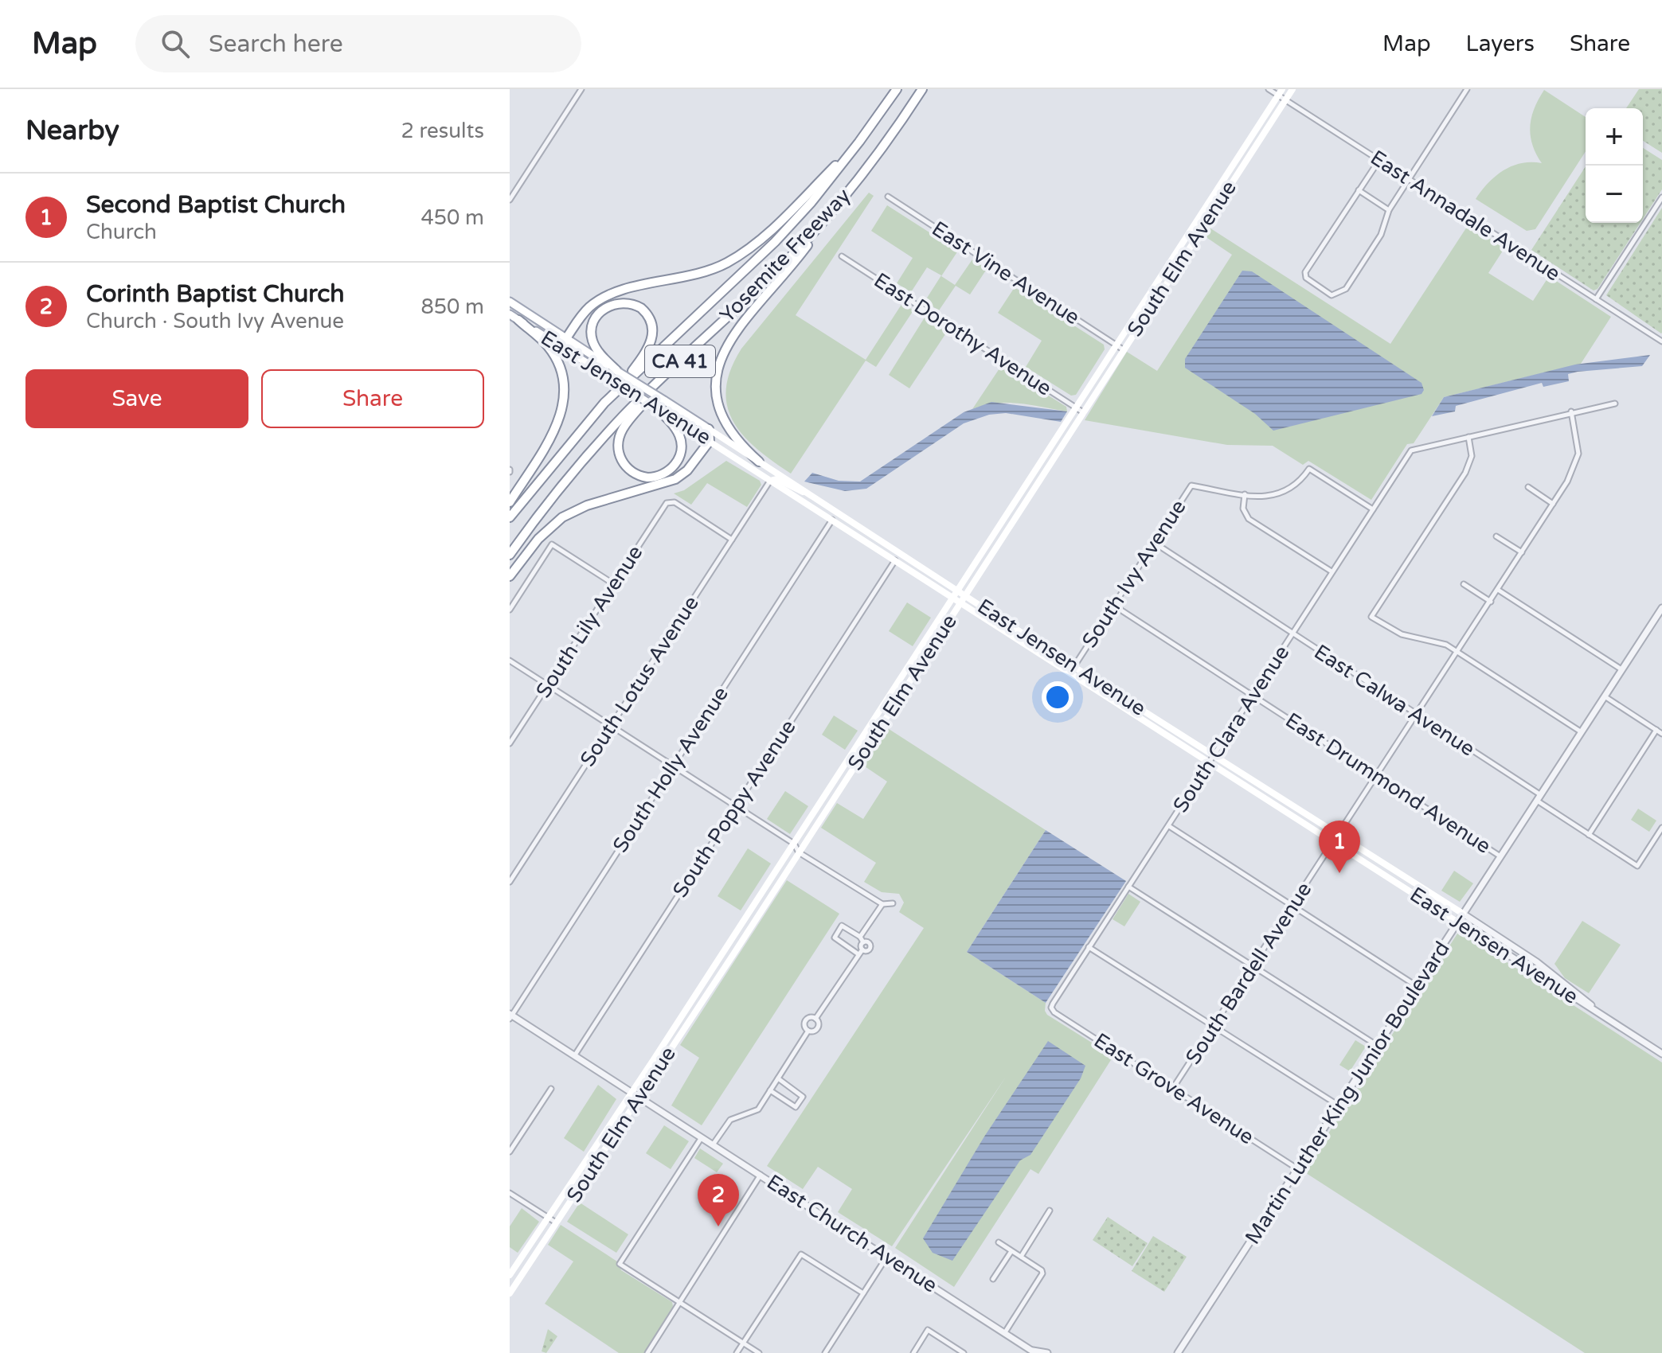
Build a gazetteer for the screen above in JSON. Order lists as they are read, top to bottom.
{
  "streets": {
    "highway": ["Yosemite Freeway", "CA 41"],
    "main road": ["South Elm Avenue", "East Jensen Avenue"],
    "street": [
      "East Annadale Avenue",
      "East Vine Avenue",
      "East Dorothy Avenue",
      "South Ivy Avenue",
      "South Lily Avenue",
      "South Lotus Avenue",
      "East Calwa Avenue",
      "South Clara Avenue",
      "South Holly Avenue",
      "East Drummond Avenue",
      "South Poppy Avenue",
      "South Bardell Avenue",
      "East Grove Avenue",
      "Martin Luther King Junior Boulevard",
      "East Church Avenue"
    ]
  },
  "crossings": [
    ["East Annadale Avenue", "South Elm Avenue"],
    ["South Elm Avenue", "East Vine Avenue"],
    ["South Elm Avenue", "East Dorothy Avenue"],
    ["South Elm Avenue", "East Jensen Avenue"],
    ["South Elm Avenue", "East Church Avenue"],
    ["East Jensen Avenue", "South Ivy Avenue"],
    ["East Jensen Avenue", "South Lotus Avenue"],
    ["East Jensen Avenue", "South Clara Avenue"],
    ["East Jensen Avenue", "South Holly Avenue"],
    ["East Jensen Avenue", "South Poppy Avenue"],
    ["East Jensen Avenue", "South Bardell Avenue"],
    ["East Jensen Avenue", "Martin Luther King Junior Boulevard"],
    ["South Ivy Avenue", "East Calwa Avenue"],
    ["South Ivy Avenue", "South Clara Avenue"],
    ["South Ivy Avenue", "East Drummond Avenue"],
    ["South Lily Avenue", "South Lotus Avenue"],
    ["East Calwa Avenue", "South Clara Avenue"],
    ["East Calwa Avenue", "South Bardell Avenue"],
    ["East Calwa Avenue", "Martin Luther King Junior Boulevard"],
    ["South Clara Avenue", "East Drummond Avenue"],
    ["South Clara Avenue", "East Grove Avenue"],
    ["South Holly Avenue", "East Church Avenue"],
    ["East Drummond Avenue", "South Bardell Avenue"],
    ["East Drummond Avenue", "Martin Luther King Junior Boulevard"],
    ["South Poppy Avenue", "East Church Avenue"],
    ["South Bardell Avenue", "East Grove Avenue"],
    ["East Grove Avenue", "Martin Luther King Junior Boulevard"]
  ],
  "page": {
    "header": "Map",
    "search": "Search here",
    "nav": ["Map", "Layers", "Share"],
    "heading": ["Nearby", "2 results"],
    "map_buttons": ["+", "−"],
    "list": [
      {
        "mark": "1",
        "name": "Second Baptist Church",
        "note": "Church",
        "value": "450 m"
      },
      {
        "mark": "2",
        "name": "Corinth Baptist Church",
        "note": "Church · South Ivy Avenue",
        "value": "850 m"
      }
    ],
    "buttons": ["Save", "Share"],
    "pins": ["1", "2"]
  }
}
